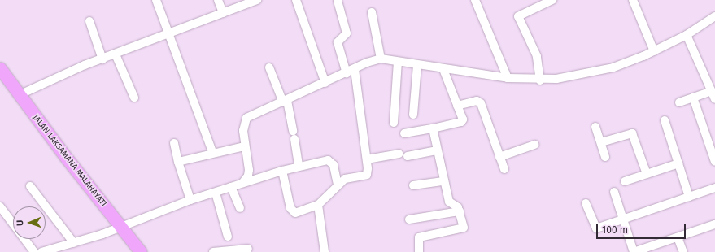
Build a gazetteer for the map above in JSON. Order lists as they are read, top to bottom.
{
  "streets": {
    "highway": ["JALAN LAKSAMANA MALAHAYATI"]
  },
  "scale_bar": "100 m",
  "north": "left"
}
